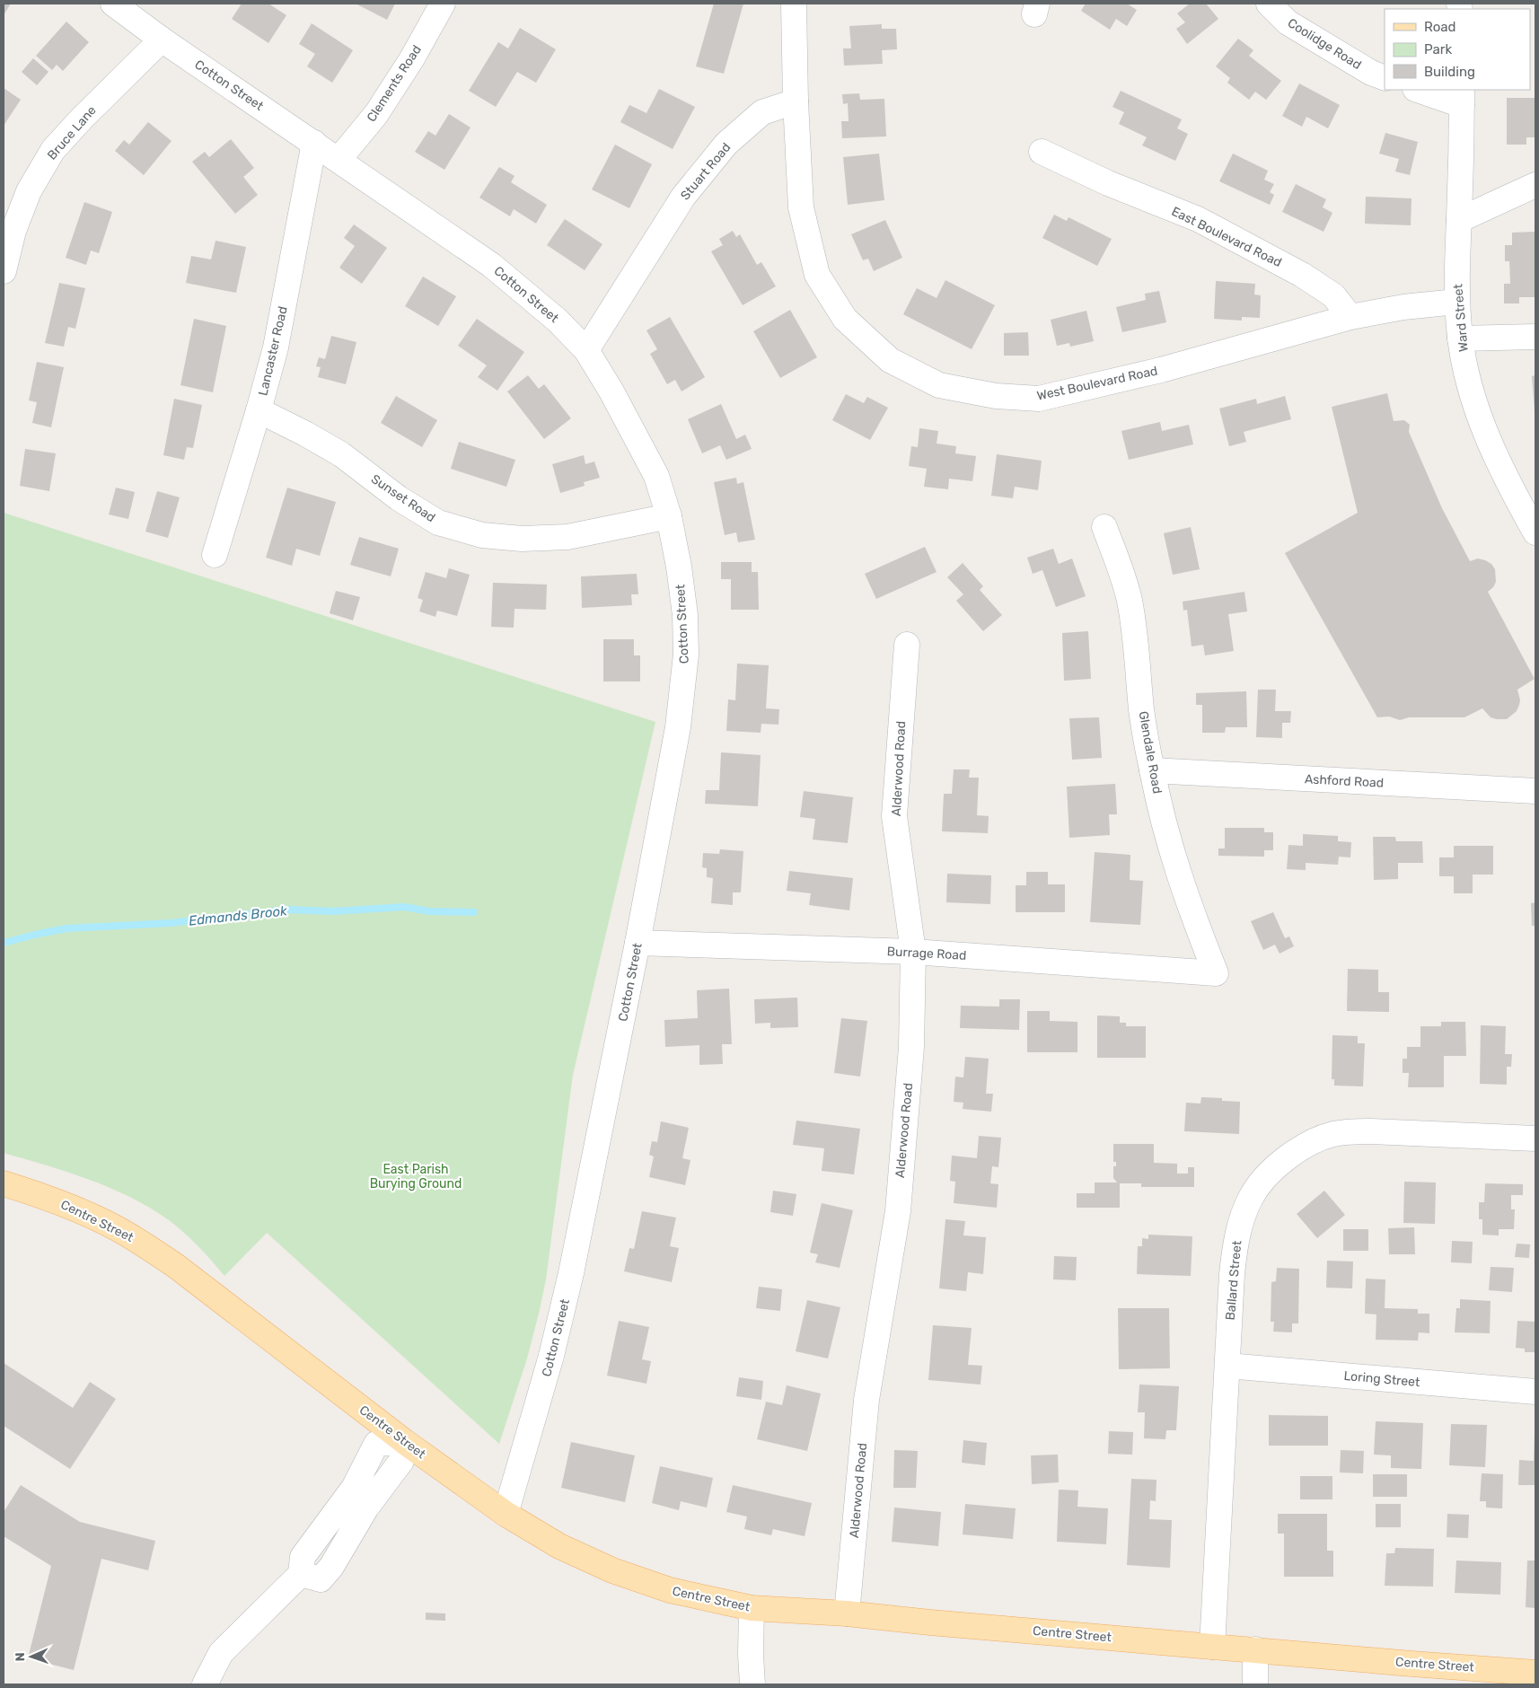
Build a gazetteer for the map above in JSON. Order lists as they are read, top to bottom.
{
  "streets": {
    "main road": ["Centre Street"],
    "street": [
      "Coolidge Road",
      "Clements Road",
      "Cotton Street",
      "Bruce Lane",
      "Stuart Road",
      "East Boulevard Road",
      "Ward Street",
      "Lancaster Road",
      "West Boulevard Road",
      "Sunset Road",
      "Glendale Road",
      "Alderwood Road",
      "Ashford Road",
      "Burrage Road",
      "Ballard Street",
      "Loring Street"
    ]
  },
  "crossings": [
    ["Clements Road", "Cotton Street"],
    ["Cotton Street", "Bruce Lane"],
    ["Cotton Street", "Stuart Road"],
    ["Cotton Street", "Lancaster Road"],
    ["Cotton Street", "Sunset Road"],
    ["Cotton Street", "Burrage Road"],
    ["Cotton Street", "Centre Street"],
    ["Stuart Road", "West Boulevard Road"],
    ["East Boulevard Road", "West Boulevard Road"],
    ["Ward Street", "West Boulevard Road"],
    ["Lancaster Road", "Sunset Road"],
    ["Glendale Road", "Ashford Road"],
    ["Glendale Road", "Burrage Road"],
    ["Alderwood Road", "Burrage Road"],
    ["Alderwood Road", "Centre Street"],
    ["Centre Street", "Ballard Street"],
    ["Ballard Street", "Loring Street"]
  ],
  "water": ["Edmands Brook"],
  "parks": ["East Parish Burying Ground"],
  "legend": ["Road", "Park", "Building"],
  "north": "left"
}
